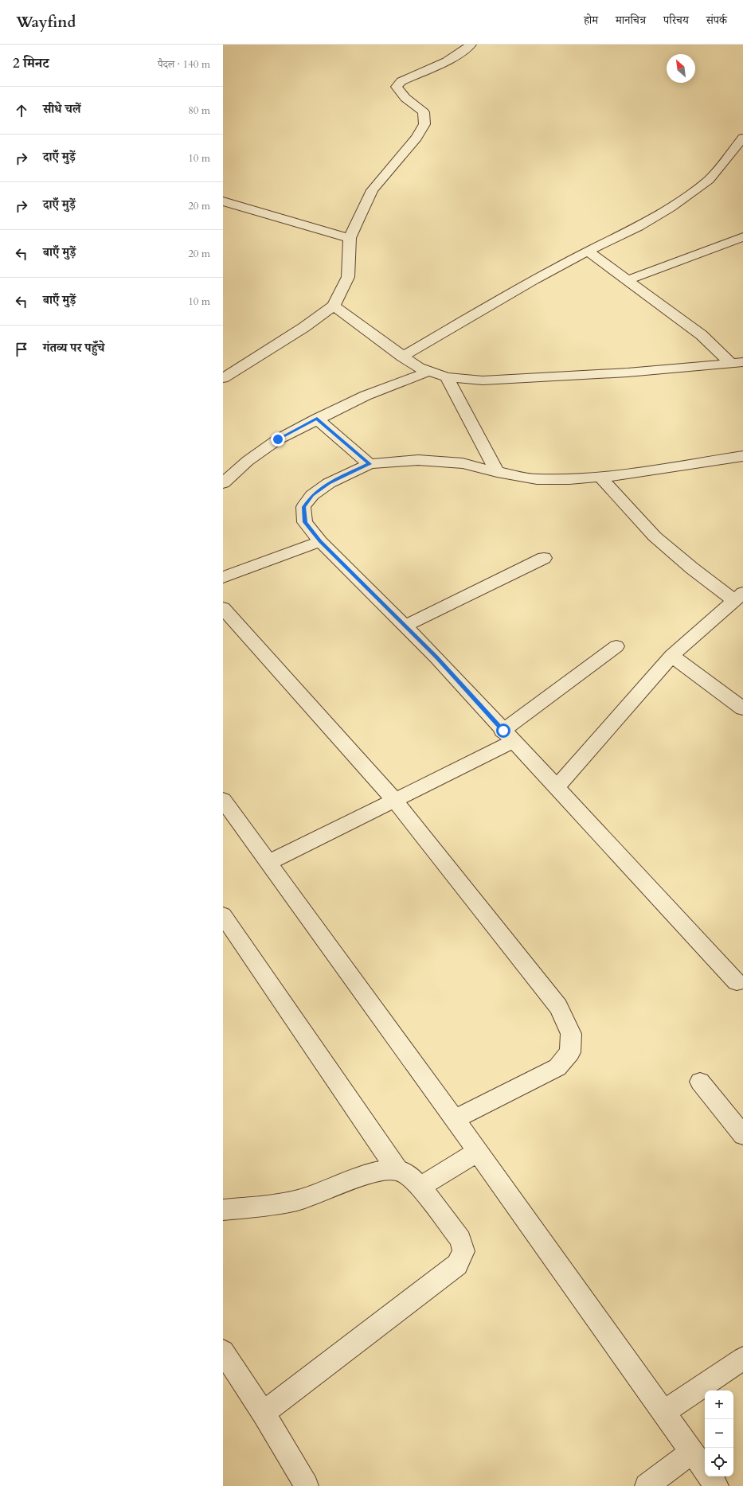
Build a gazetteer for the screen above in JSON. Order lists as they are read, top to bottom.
{
  "north": "top left",
  "page": {
    "header": "Wayfind",
    "nav": [
      "होम",
      "मानचित्र",
      "परिचय",
      "संपर्क"
    ],
    "heading": ["2 मिनट", "पैदल · 140 m"],
    "list": [
      ["सीधे चलें", "80 m"],
      ["दाएँ मुड़ें", "10 m"],
      ["दाएँ मुड़ें", "20 m"],
      ["बाएँ मुड़ें", "20 m"],
      ["बाएँ मुड़ें", "10 m"],
      "गंतव्य पर पहुँचे"
    ],
    "map_buttons": ["+", "−"]
  }
}
